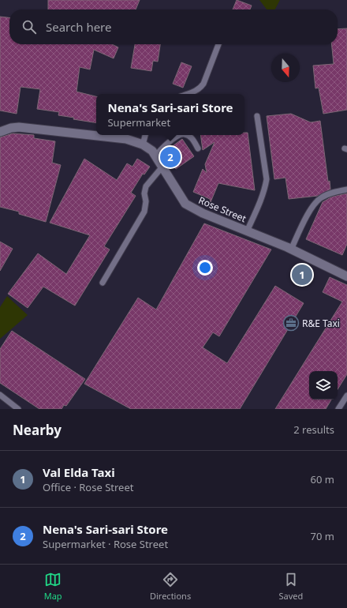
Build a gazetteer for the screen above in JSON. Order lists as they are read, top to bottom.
{
  "streets": {
    "street": ["Rose Street"]
  },
  "places": {
    "office": ["R&E Taxi"]
  },
  "north": "bottom",
  "page": {
    "search": "Search here",
    "popup": ["Nena's Sari-sari Store", "Supermarket"],
    "pins": ["2", "1"],
    "heading": ["Nearby", "2 results"],
    "list": [
      {
        "mark": "1",
        "name": "Val Elda Taxi",
        "note": "Office · Rose Street",
        "value": "60 m"
      },
      {
        "mark": "2",
        "name": "Nena's Sari-sari Store",
        "note": "Supermarket · Rose Street",
        "value": "70 m"
      }
    ],
    "nav": ["Map", "Directions", "Saved"]
  }
}
